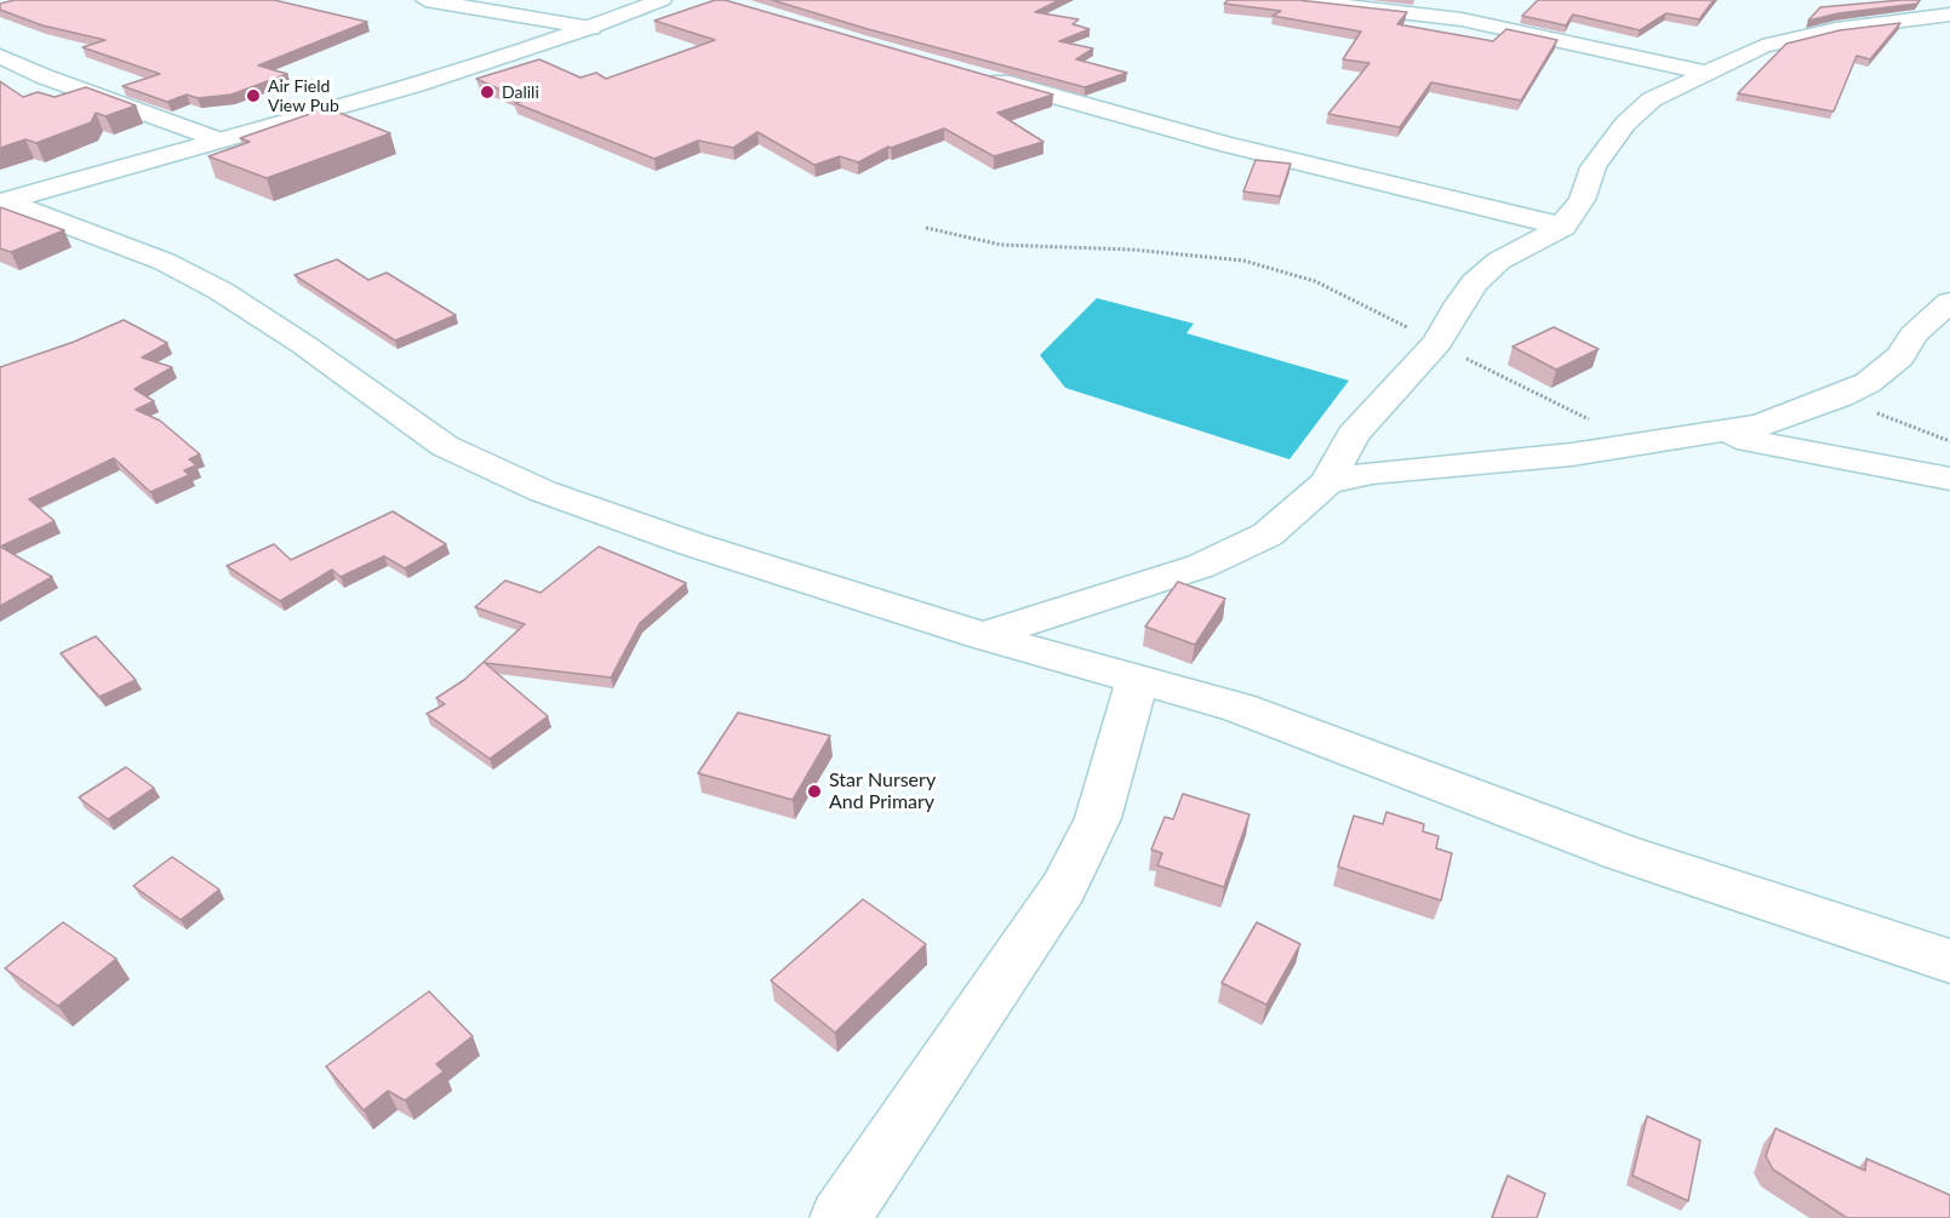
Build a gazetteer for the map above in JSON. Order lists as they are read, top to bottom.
{
  "places": ["Dalili", "Air Field View Pub", "Star Nursery And Primary"]
}
